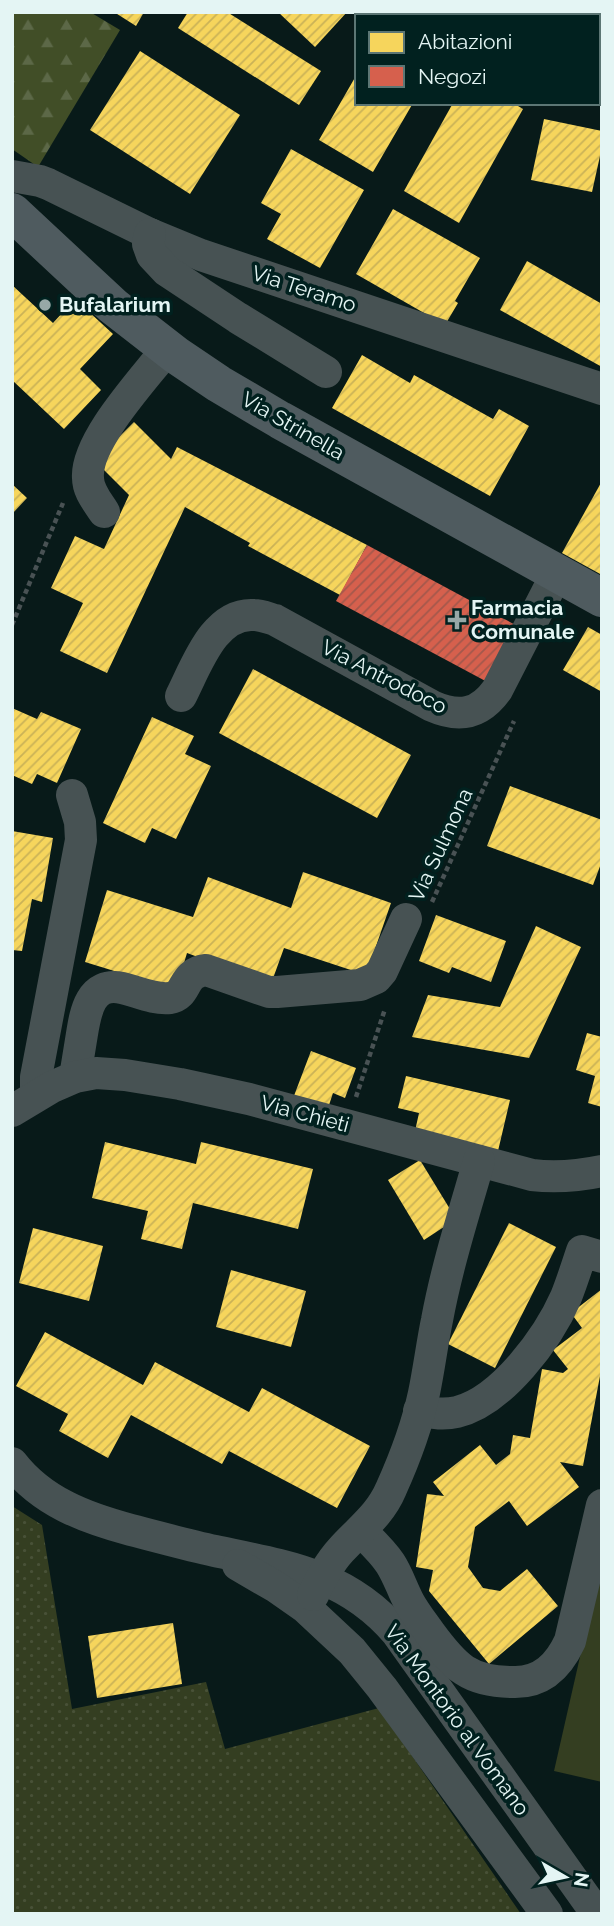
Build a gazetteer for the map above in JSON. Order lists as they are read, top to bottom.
{
  "streets": {
    "main road": ["Via Strinella"],
    "street": [
      "Via Teramo",
      "Via Antrodoco",
      "Via Chieti",
      "Via Montorio al Vomano"
    ],
    "path": ["Via Sulmona"]
  },
  "crossings": [
    ["Via Strinella", "Via Antrodoco"]
  ],
  "places": {
    "other": ["Bufalarium"],
    "health": ["Farmacia Comunale"]
  },
  "legend": ["Abitazioni", "Negozi"],
  "north": "right"
}
